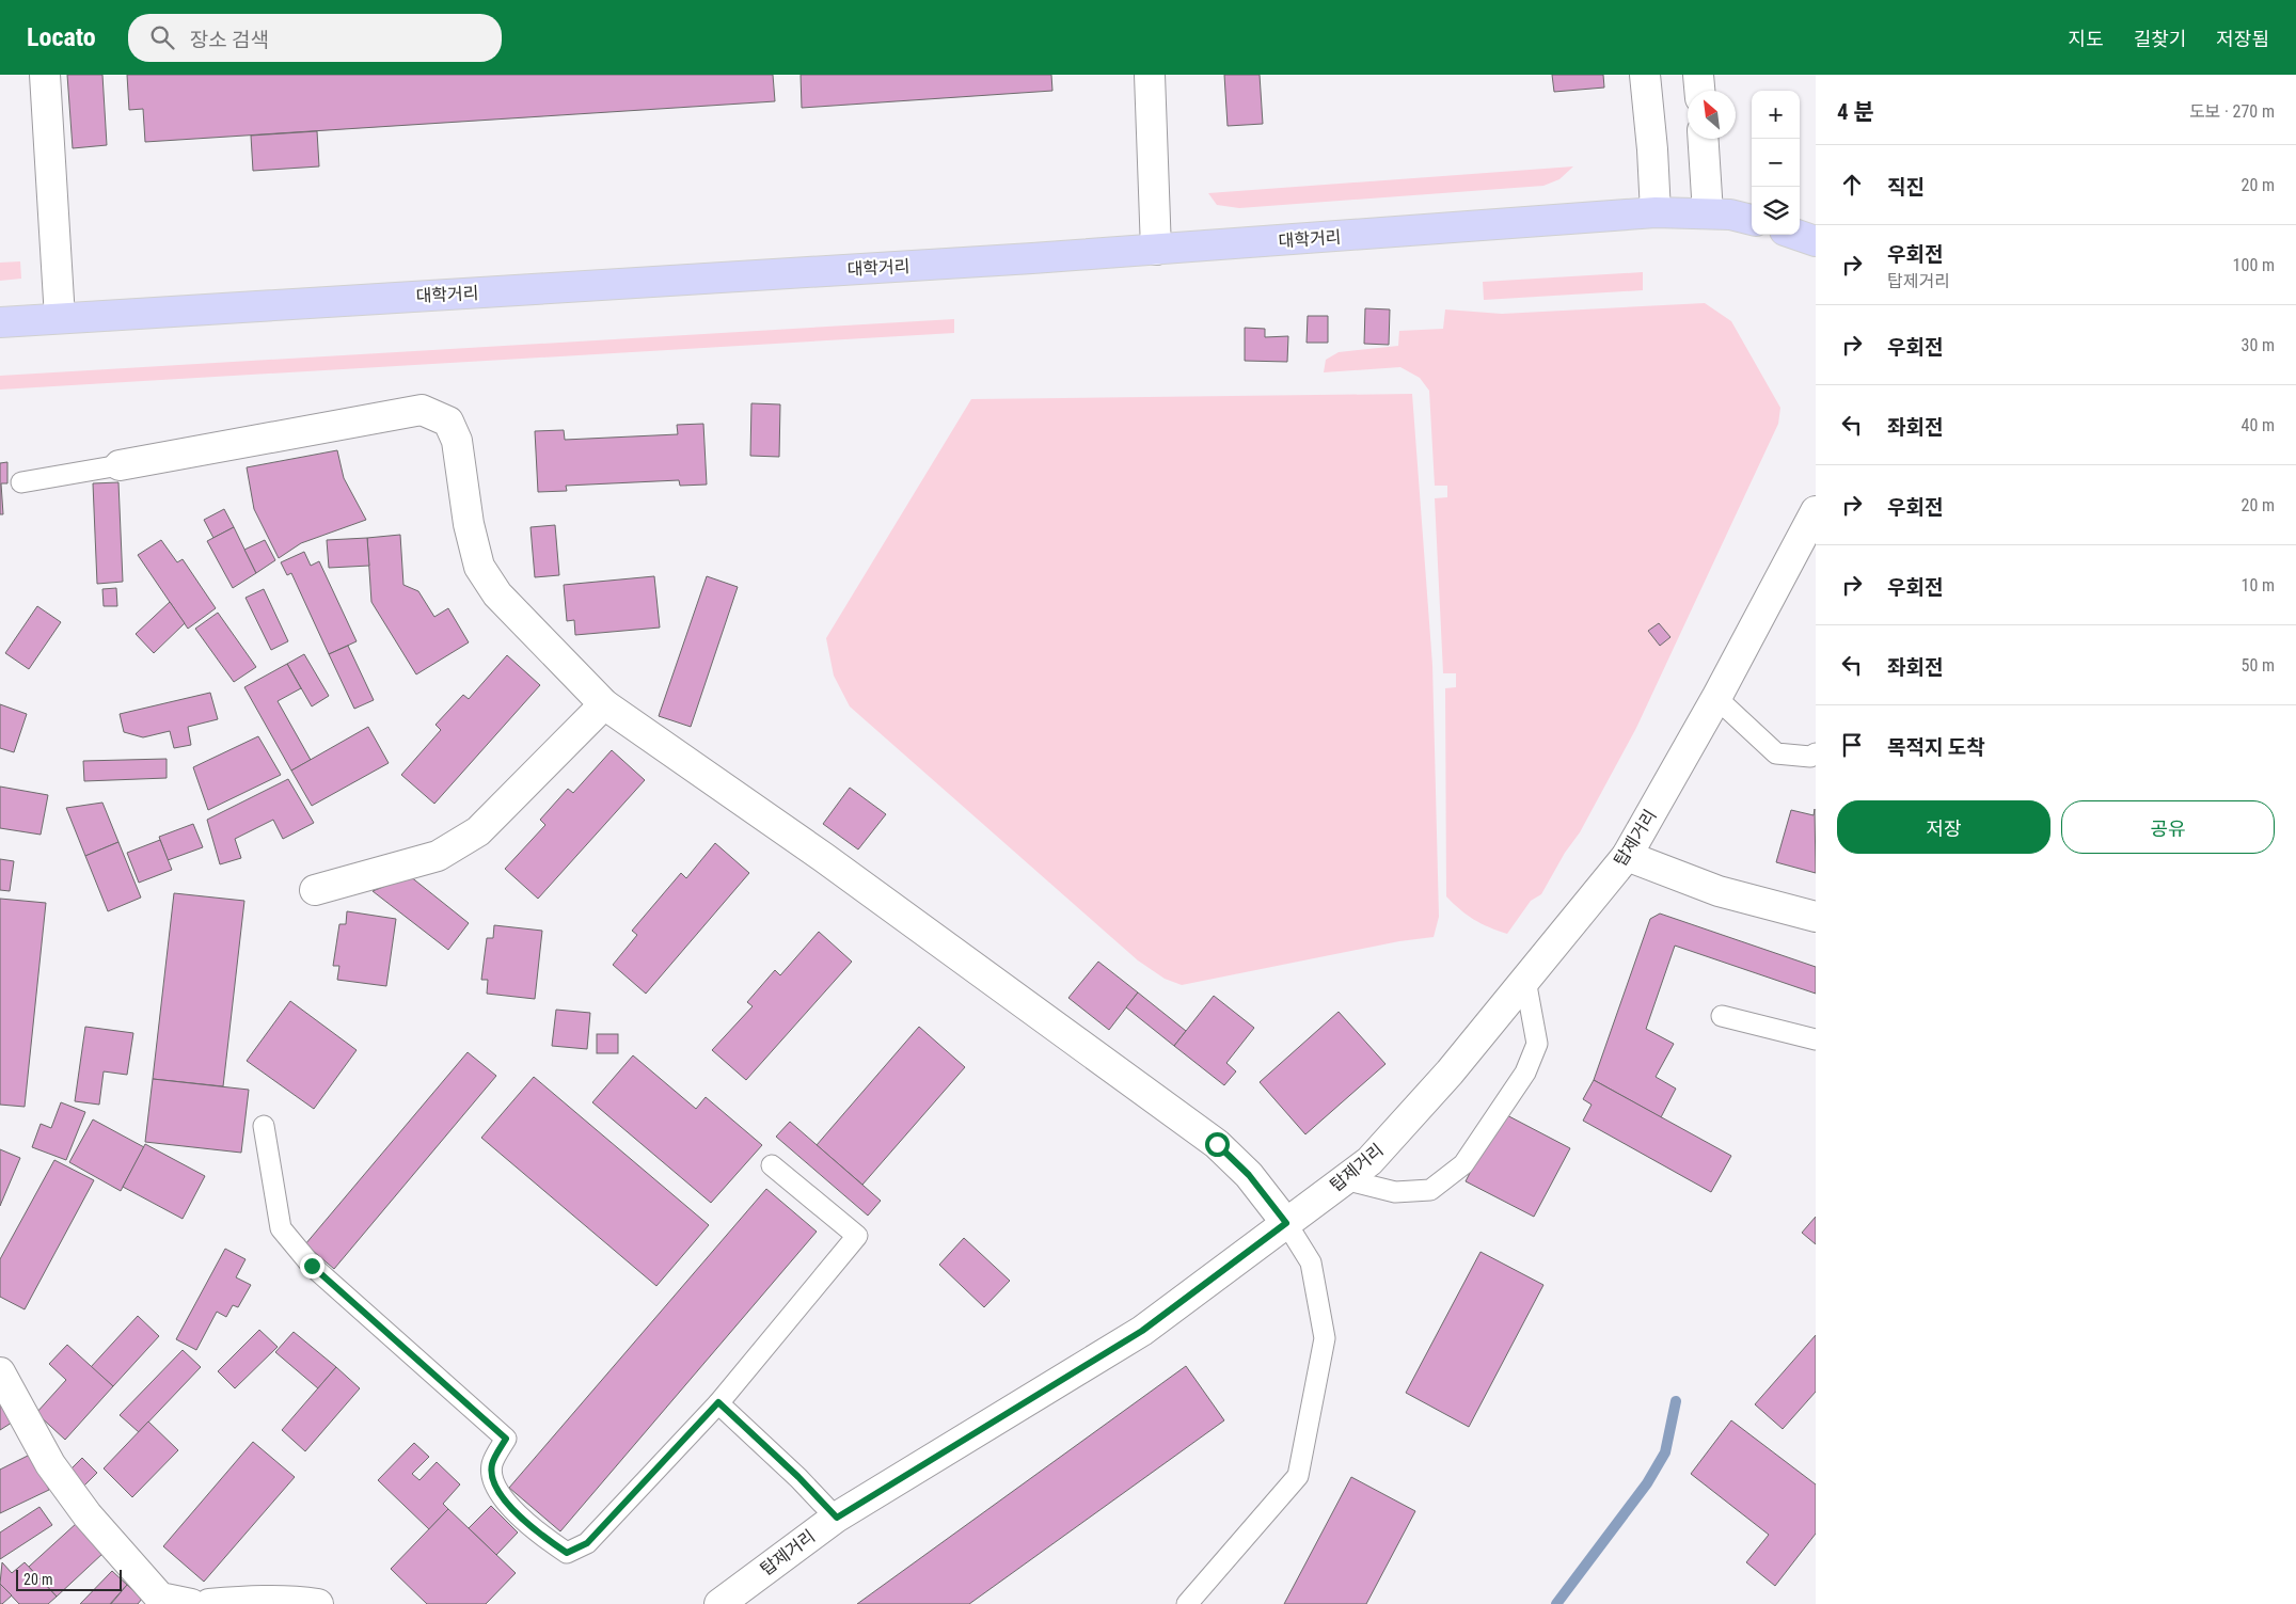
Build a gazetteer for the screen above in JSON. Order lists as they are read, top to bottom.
{
  "streets": {
    "main road": ["대학거리"],
    "street": ["탑제거리"]
  },
  "scale_bar": "20 m",
  "north": "top left",
  "page": {
    "header": "Locato",
    "search": "장소 검색",
    "nav": ["지도", "길찾기", "저장됨"],
    "heading": ["4 분", "도보 · 270 m"],
    "map_buttons": ["+", "−"],
    "list": [
      ["직진", "20 m"],
      ["우회전", "탑제거리", "100 m"],
      ["우회전", "30 m"],
      ["좌회전", "40 m"],
      ["우회전", "20 m"],
      ["우회전", "10 m"],
      ["좌회전", "50 m"],
      "목적지 도착"
    ],
    "buttons": ["저장", "공유"],
    "scale": "20 m"
  }
}
